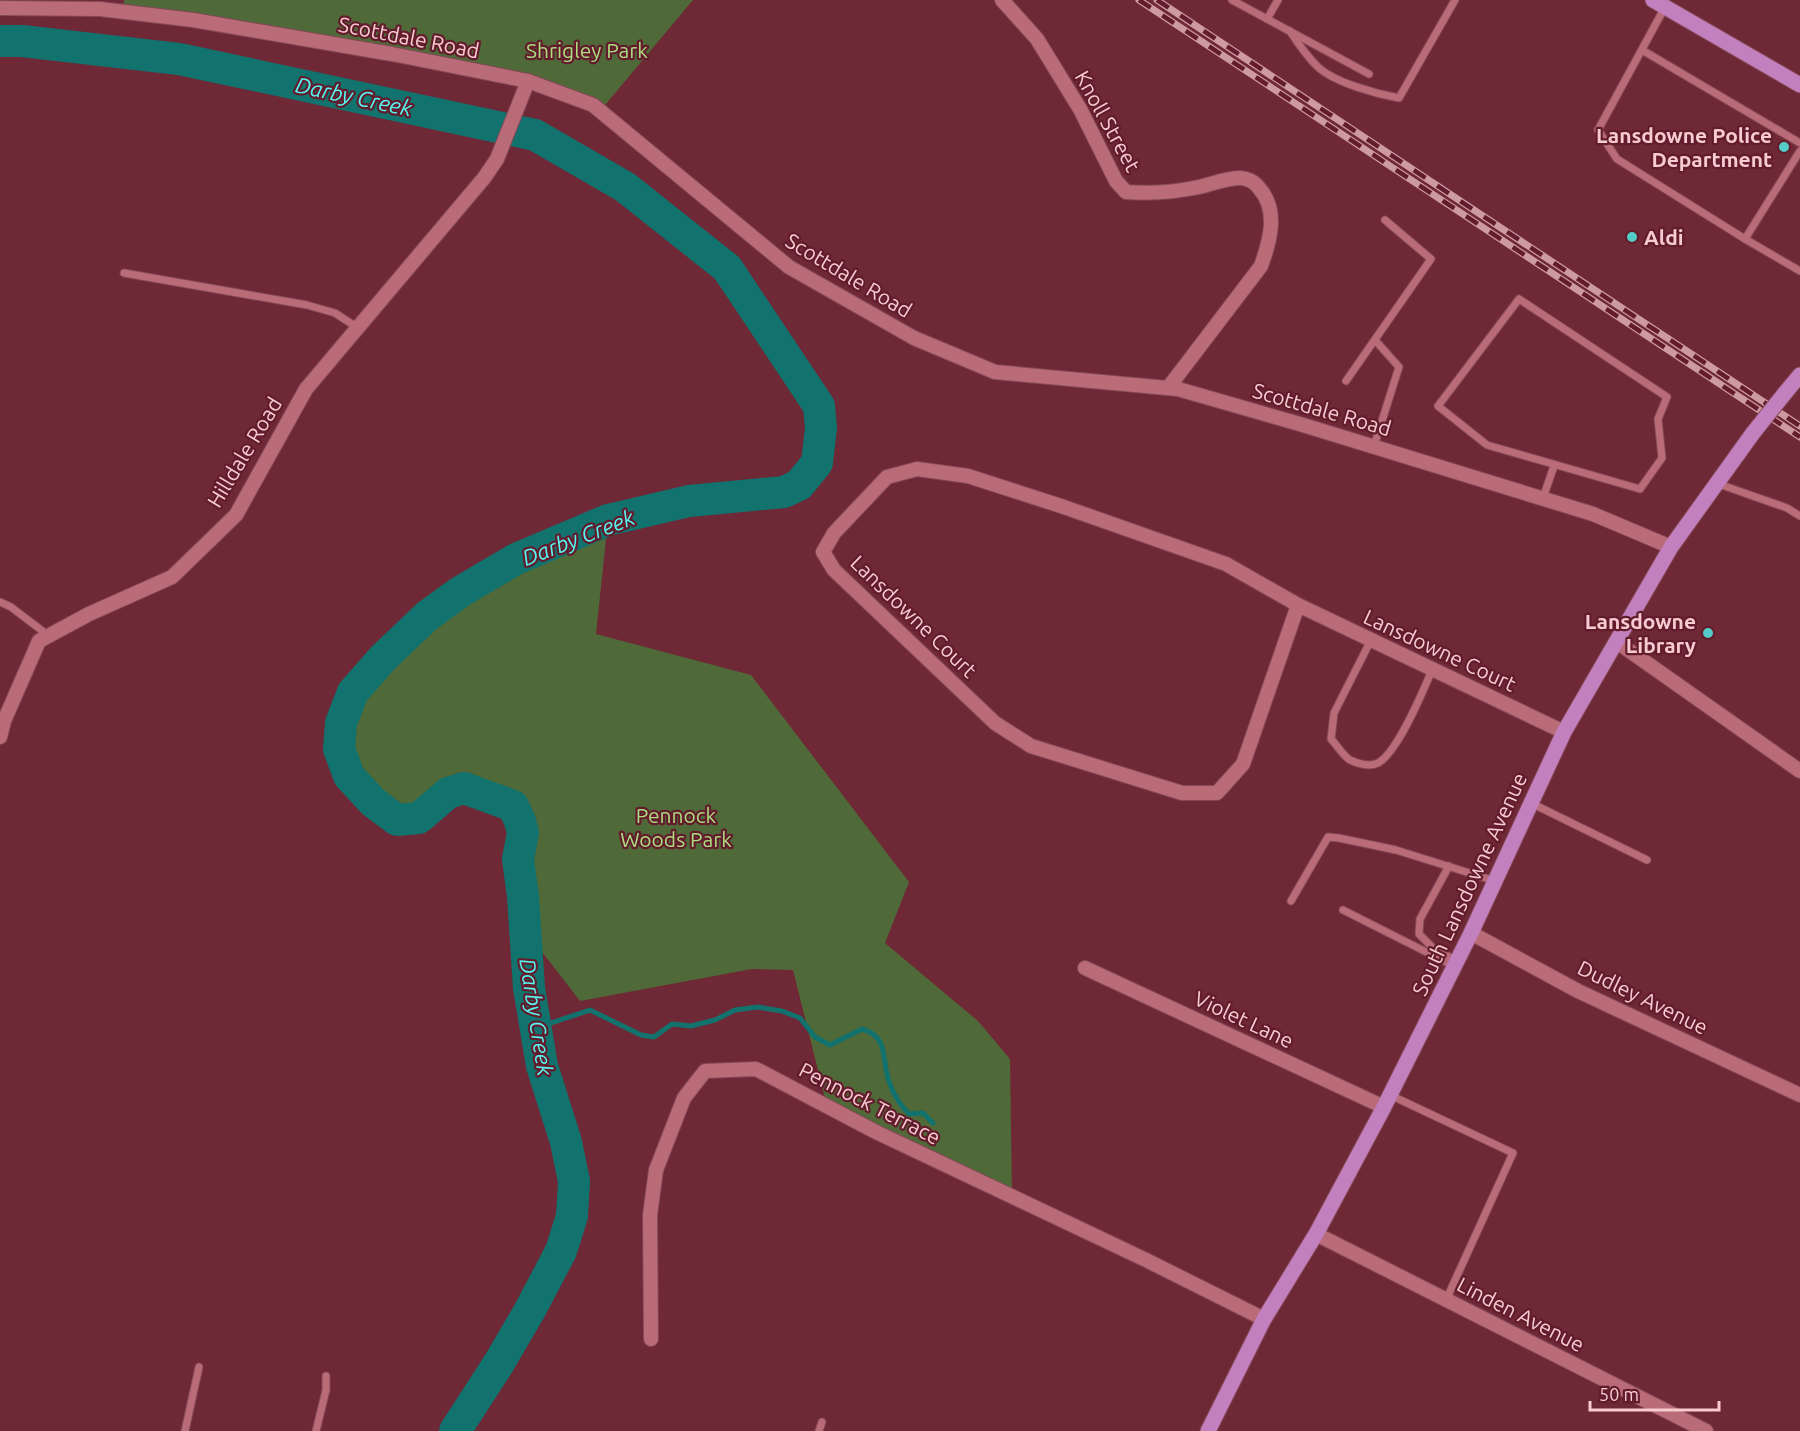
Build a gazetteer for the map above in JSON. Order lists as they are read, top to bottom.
{
  "streets": {
    "main road": ["South Lansdowne Avenue"],
    "street": [
      "Scottdale Road",
      "Knoll Street",
      "Hilldale Road",
      "Lansdowne Court",
      "Dudley Avenue",
      "Violet Lane",
      "Pennock Terrace",
      "Linden Avenue"
    ]
  },
  "crossings": [
    ["Scottdale Road", "Knoll Street"],
    ["Scottdale Road", "Hilldale Road"],
    ["Scottdale Road", "South Lansdowne Avenue"],
    ["Lansdowne Court", "South Lansdowne Avenue"],
    ["South Lansdowne Avenue", "Dudley Avenue"],
    ["South Lansdowne Avenue", "Violet Lane"],
    ["South Lansdowne Avenue", "Pennock Terrace"],
    ["South Lansdowne Avenue", "Linden Avenue"]
  ],
  "water": ["Darby Creek"],
  "parks": ["Shrigley Park", "Pennock Woods Park"],
  "places": ["Lansdowne Police Department", "Aldi", "Lansdowne Library"],
  "scale_bar": "50 m"
}
